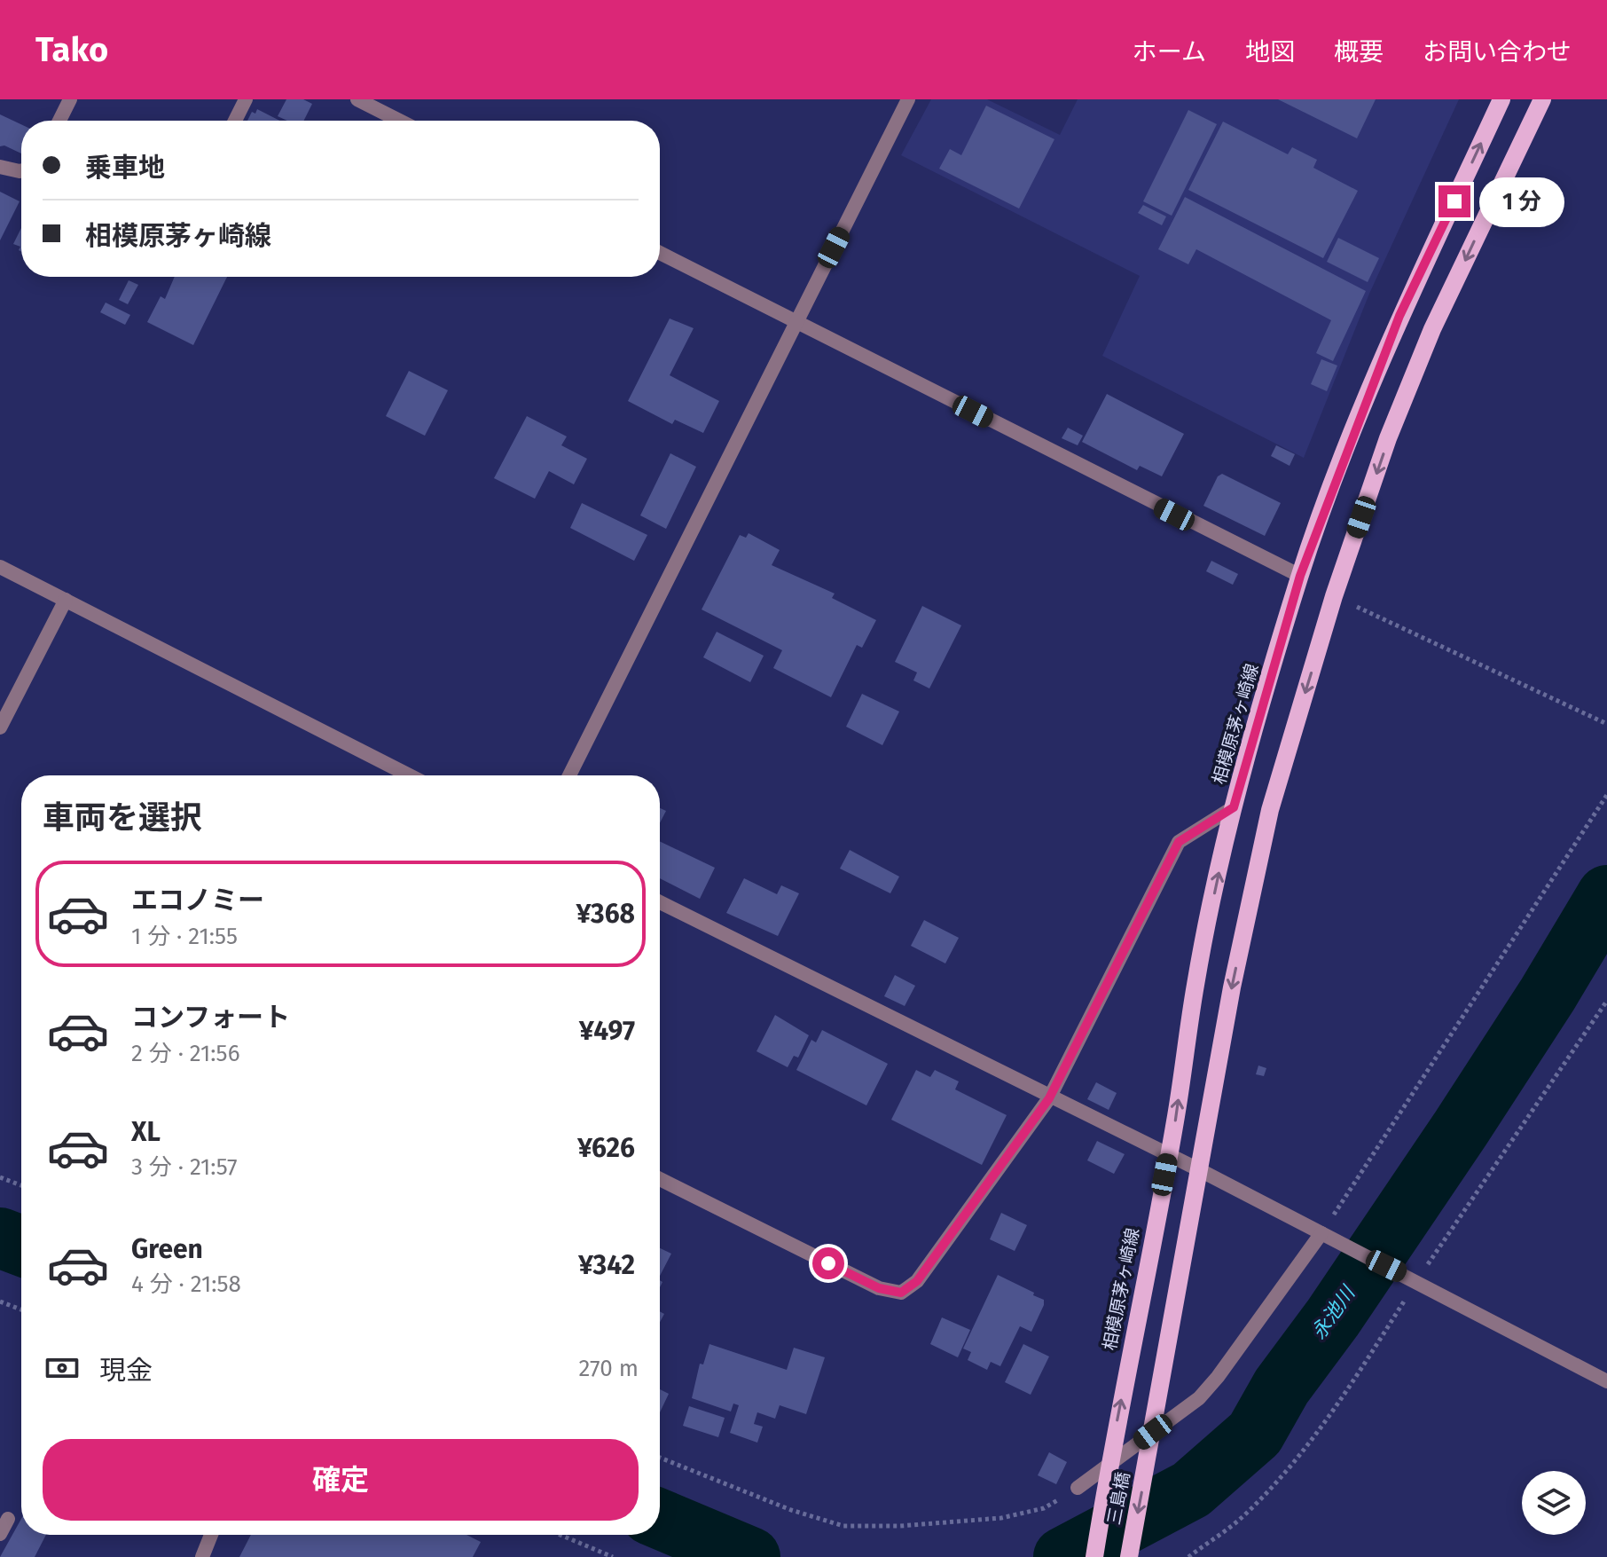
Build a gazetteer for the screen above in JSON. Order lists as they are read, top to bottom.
{
  "streets": {
    "main road": ["相模原茅ヶ崎線", "三島橋"]
  },
  "crossings": [
    ["相模原茅ヶ崎線", "三島橋"]
  ],
  "water": ["永池川"],
  "page": {
    "header": "Tako",
    "nav": [
      "ホーム",
      "地図",
      "概要",
      "お問い合わせ"
    ],
    "banner": ["乗車地", "相模原茅ヶ崎線"],
    "bubble": "1 分",
    "heading": "車両を選択",
    "list": [
      {
        "name": "エコノミー",
        "note": "1 分 · 21:55",
        "value": "¥368"
      },
      {
        "name": "コンフォート",
        "note": "2 分 · 21:56",
        "value": "¥497"
      },
      {
        "name": "XL",
        "note": "3 分 · 21:57",
        "value": "¥626"
      },
      {
        "name": "Green",
        "note": "4 分 · 21:58",
        "value": "¥342"
      }
    ],
    "pay": ["現金", "270 m"],
    "buttons": "確定"
  }
}
